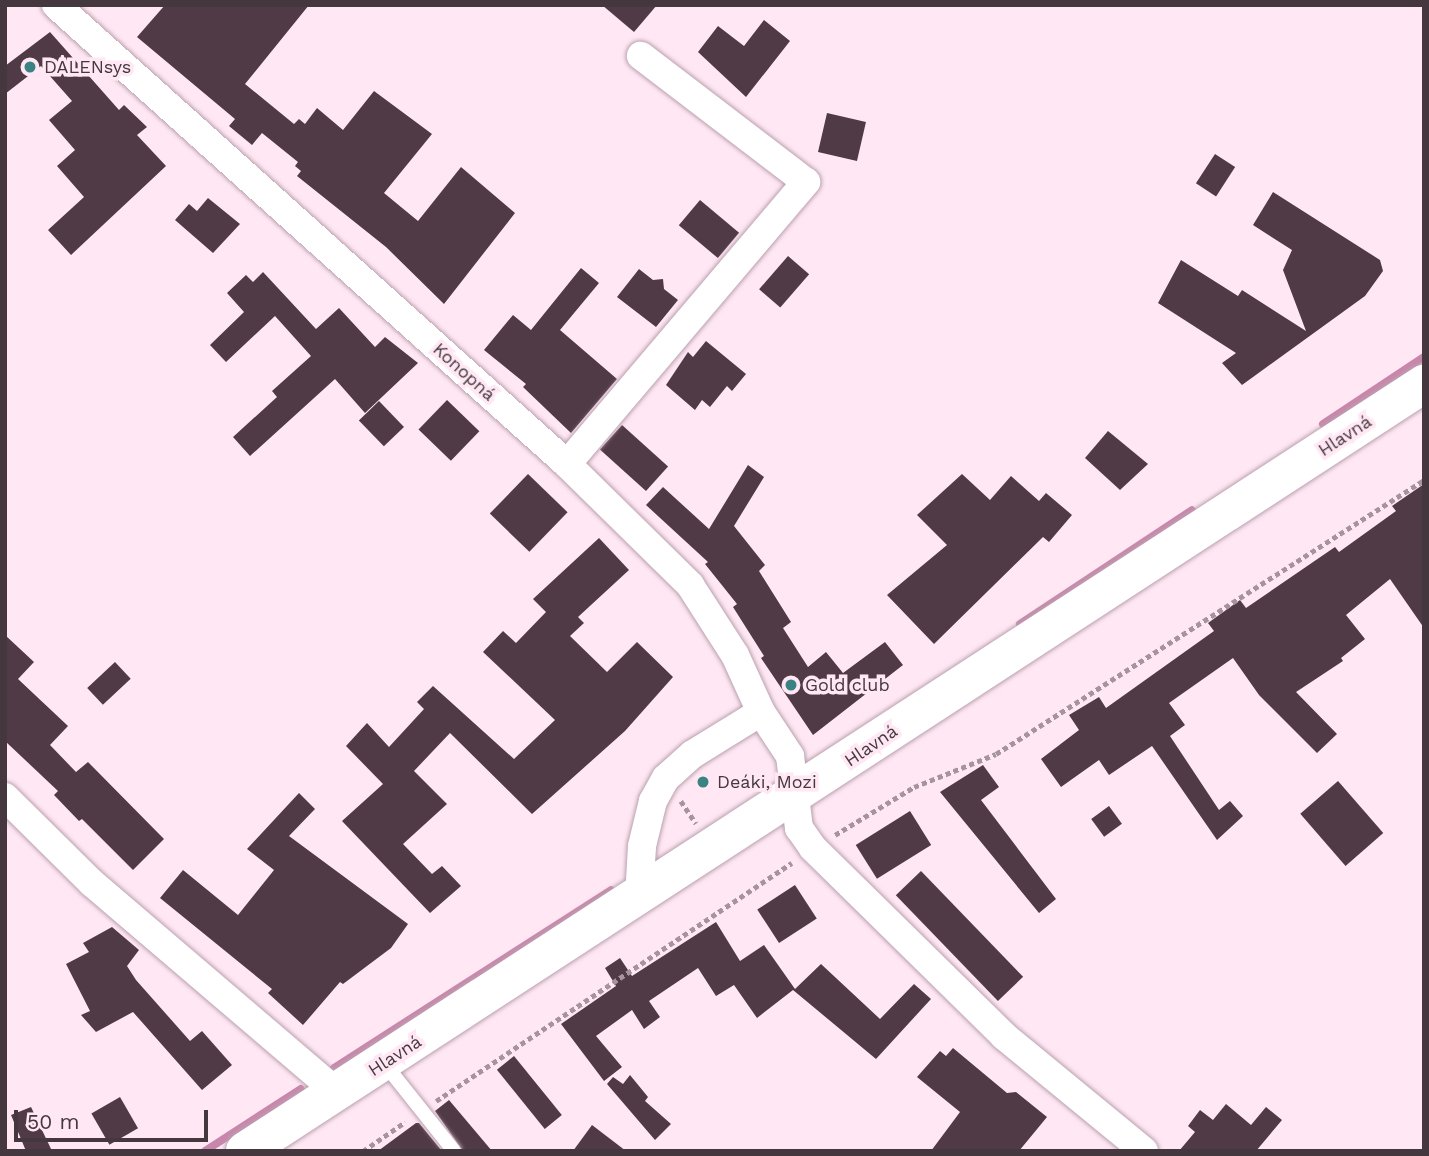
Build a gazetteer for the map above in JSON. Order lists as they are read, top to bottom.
{
  "streets": {
    "street": ["Konopná", "Hlavná"]
  },
  "crossings": [
    ["Konopná", "Hlavná"]
  ],
  "places": ["DALENsys", "Gold club", "Deáki, Mozi"],
  "scale_bar": "50 m"
}
